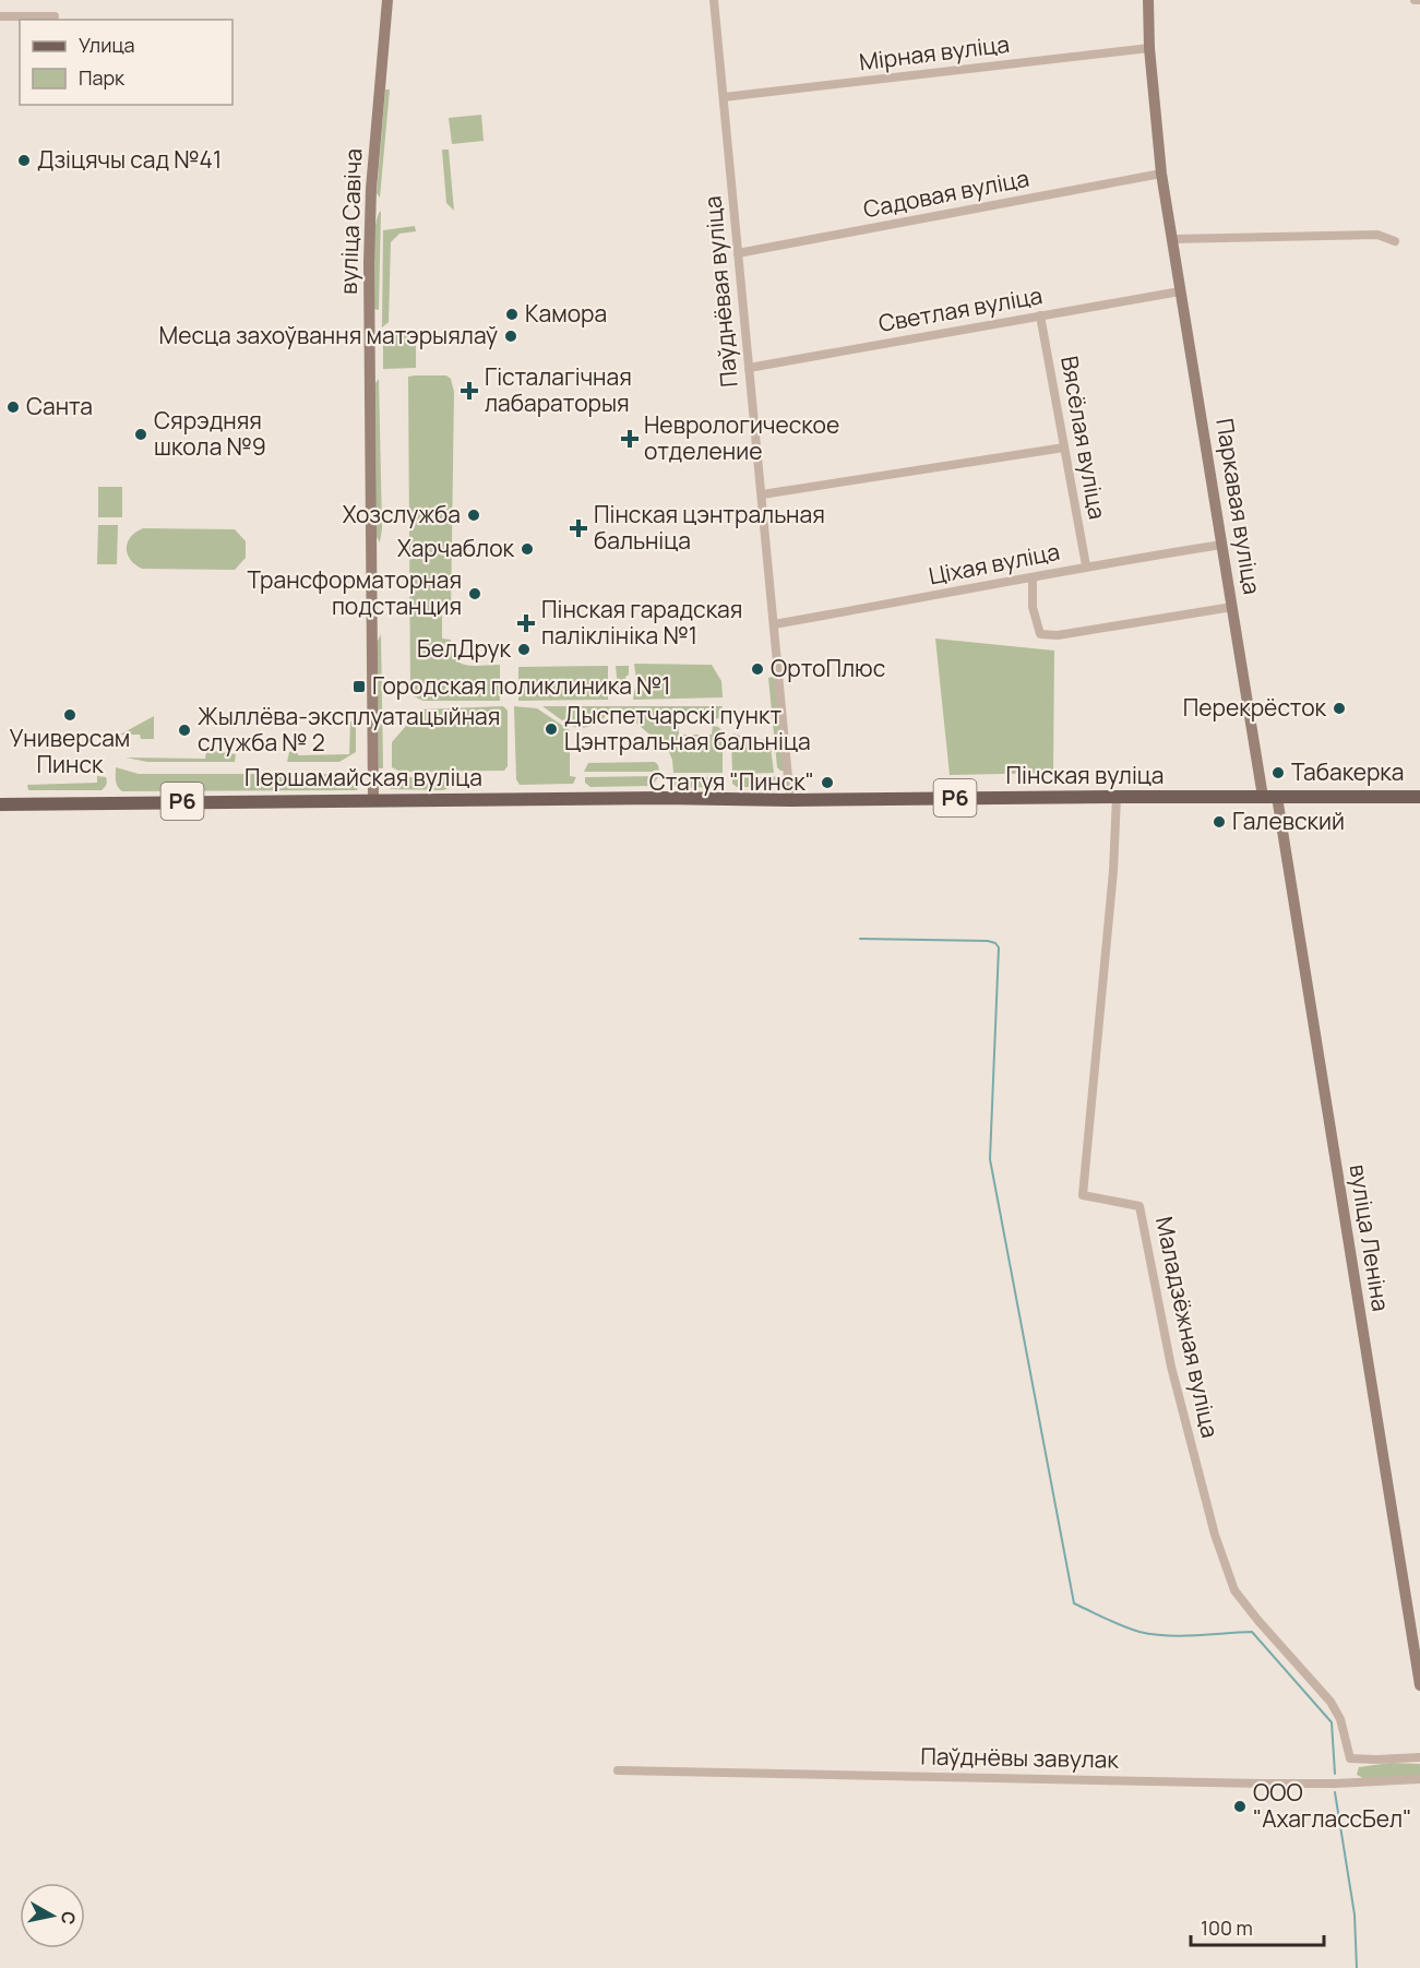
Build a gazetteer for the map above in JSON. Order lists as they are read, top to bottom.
{
  "streets": {
    "main road": ["Пінская вуліца", "Першамайская вуліца", "Р6"],
    "street": [
      "Мірная вуліца",
      "Садовая вуліца",
      "вуліца Савіча",
      "Паўднёвая вуліца",
      "Светлая вуліца",
      "Вясёлая вуліца",
      "Паркавая вуліца",
      "Ціхая вуліца",
      "вуліца Леніна",
      "Маладзёжная вуліца",
      "Паўднёвы завулак"
    ]
  },
  "crossings": [
    ["Мірная вуліца", "Паўднёвая вуліца"],
    ["Мірная вуліца", "Паркавая вуліца"],
    ["Садовая вуліца", "Паўднёвая вуліца"],
    ["Садовая вуліца", "Паркавая вуліца"],
    ["вуліца Савіча", "Першамайская вуліца"],
    ["Паўднёвая вуліца", "Светлая вуліца"],
    ["Паўднёвая вуліца", "Ціхая вуліца"],
    ["Паўднёвая вуліца", "Пінская вуліца"],
    ["Паўднёвая вуліца", "Першамайская вуліца"],
    ["Светлая вуліца", "Вясёлая вуліца"],
    ["Светлая вуліца", "Паркавая вуліца"],
    ["Вясёлая вуліца", "Ціхая вуліца"],
    ["Паркавая вуліца", "Ціхая вуліца"],
    ["Паркавая вуліца", "Пінская вуліца"],
    ["Паркавая вуліца", "Р6"],
    ["Пінская вуліца", "Першамайская вуліца"],
    ["Пінская вуліца", "Р6"],
    ["Пінская вуліца", "Маладзёжная вуліца"],
    ["Р6", "вуліца Леніна"]
  ],
  "places": {
    "other": [
      "Дзіцячы сад №41",
      "Камора",
      "Месца захоўвання матэрыялаў",
      "Санта",
      "Сярэдняя школа №9",
      "Хозслужба",
      "Харчаблок",
      "Трансформаторная подстанция",
      "БелДрук",
      "ОртоПлюс",
      "Перекрёсток",
      "Универсам Пинск",
      "Дыспетчарскі пункт Цэнтральная бальніца",
      "Жыллёва-эксплуатацыйная служба № 2",
      "Табакерка",
      "Статуя \"Пинск\"",
      "Галевский",
      "ООО \"АхаглассБел\""
    ],
    "health": [
      "Гісталагічная лабараторыя",
      "Неврологическое отделение",
      "Пінская цэнтральная бальніца",
      "Пінская гарадская паліклініка №1"
    ],
    "transit": ["Городская поликлиника №1"]
  },
  "legend": ["Улица", "Парк"],
  "scale_bar": "100 m",
  "north": "right"
}
